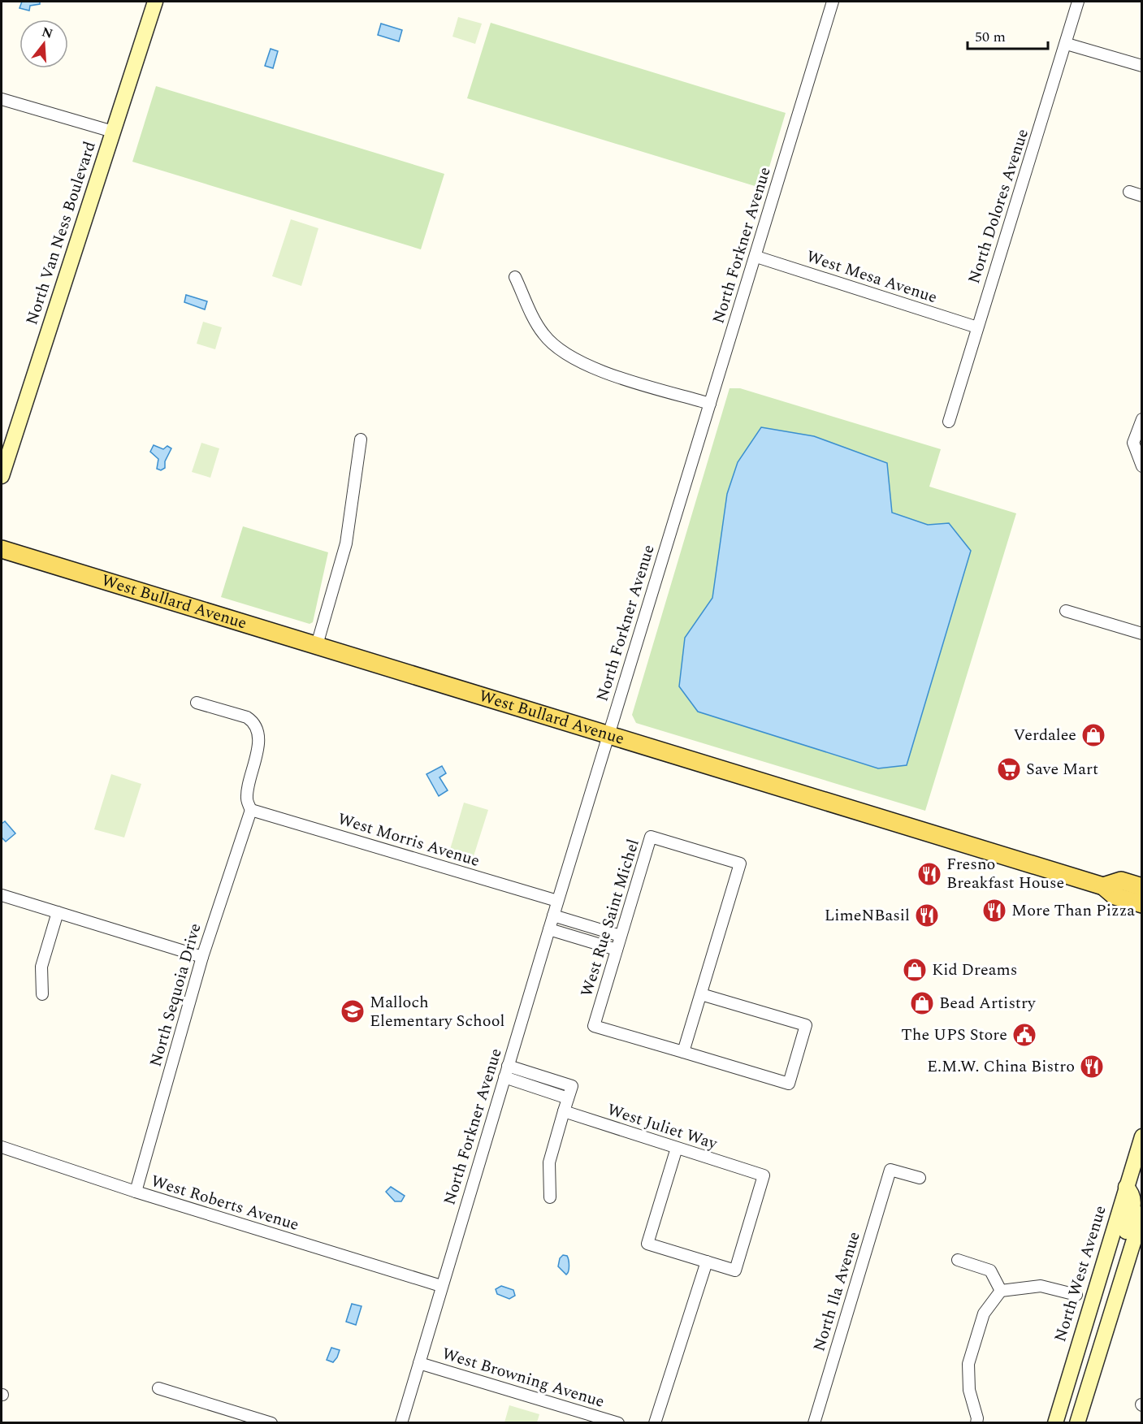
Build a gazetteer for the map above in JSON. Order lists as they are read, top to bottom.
{
  "streets": {
    "main road": ["North Van Ness Boulevard", "West Bullard Avenue", "North West Avenue"],
    "street": [
      "North Dolores Avenue",
      "North Forkner Avenue",
      "West Mesa Avenue",
      "West Morris Avenue",
      "West Rue Saint Michel",
      "North Sequoia Drive",
      "West Juliet Way",
      "West Roberts Avenue",
      "North Ila Avenue",
      "West Browning Avenue"
    ]
  },
  "crossings": [
    ["North Dolores Avenue", "West Mesa Avenue"],
    ["North Forkner Avenue", "West Mesa Avenue"],
    ["North Forkner Avenue", "West Bullard Avenue"],
    ["North Forkner Avenue", "West Morris Avenue"],
    ["North Forkner Avenue", "West Roberts Avenue"],
    ["North Forkner Avenue", "West Browning Avenue"],
    ["West Morris Avenue", "North Sequoia Drive"],
    ["North Sequoia Drive", "West Roberts Avenue"]
  ],
  "places": {
    "shop": ["Verdalee", "Kid Dreams", "Bead Artistry"],
    "supermarket": ["Save Mart"],
    "restaurant": [
      "Fresno Breakfast House",
      "More Than Pizza",
      "LimeNBasil",
      "E.M.W. China Bistro"
    ],
    "school or university": ["Malloch Elementary School"],
    "public building": ["The UPS Store"]
  },
  "scale_bar": "50 m",
  "north": "top"
}
